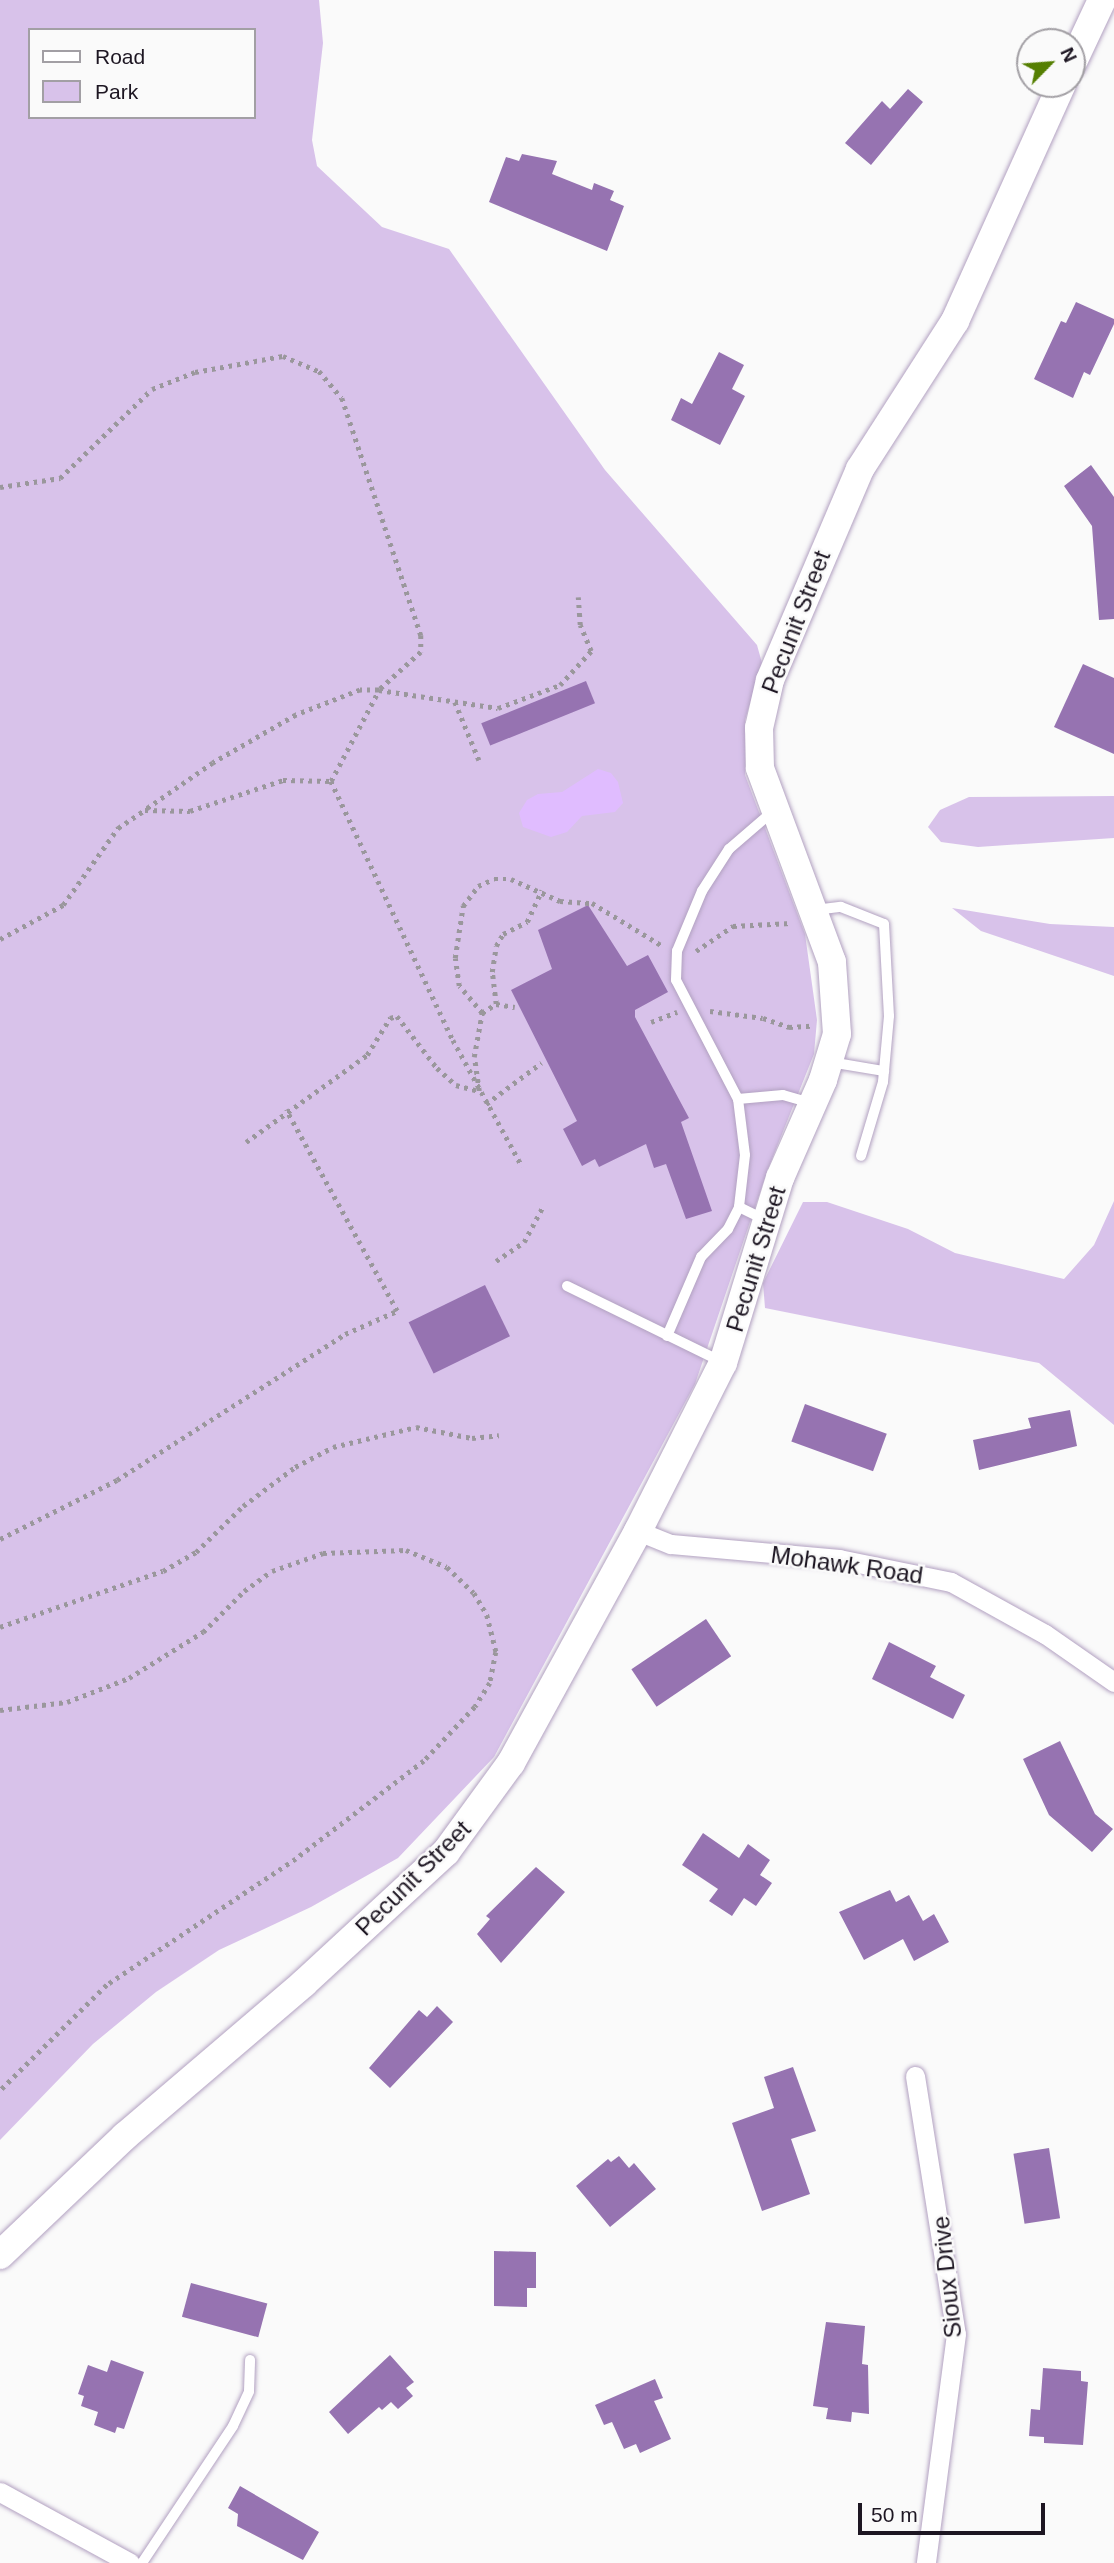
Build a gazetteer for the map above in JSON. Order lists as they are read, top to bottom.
{
  "streets": {
    "street": ["Pecunit Street", "Mohawk Road", "Sioux Drive"]
  },
  "crossings": [
    ["Pecunit Street", "Mohawk Road"]
  ],
  "legend": ["Road", "Park"],
  "scale_bar": "50 m",
  "north": "top right"
}
